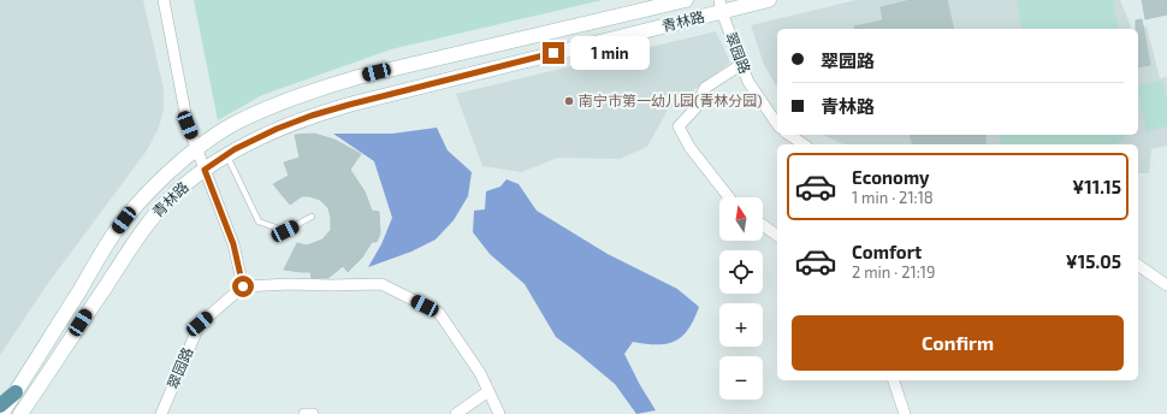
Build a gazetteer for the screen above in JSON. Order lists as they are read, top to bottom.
{
  "streets": {
    "main road": ["青林路"],
    "street": ["翠园路"]
  },
  "crossings": [
    ["青林路", "翠园路"]
  ],
  "places": ["南宁市第一幼儿园(青林分园)"],
  "north": "top",
  "page": {
    "banner": ["翠园路", "青林路"],
    "bubble": "1 min",
    "list": [
      {
        "name": "Economy",
        "note": "1 min · 21:18",
        "value": "¥11.15"
      },
      {
        "name": "Comfort",
        "note": "2 min · 21:19",
        "value": "¥15.05"
      }
    ],
    "map_buttons": ["+", "−"],
    "buttons": "Confirm"
  }
}
